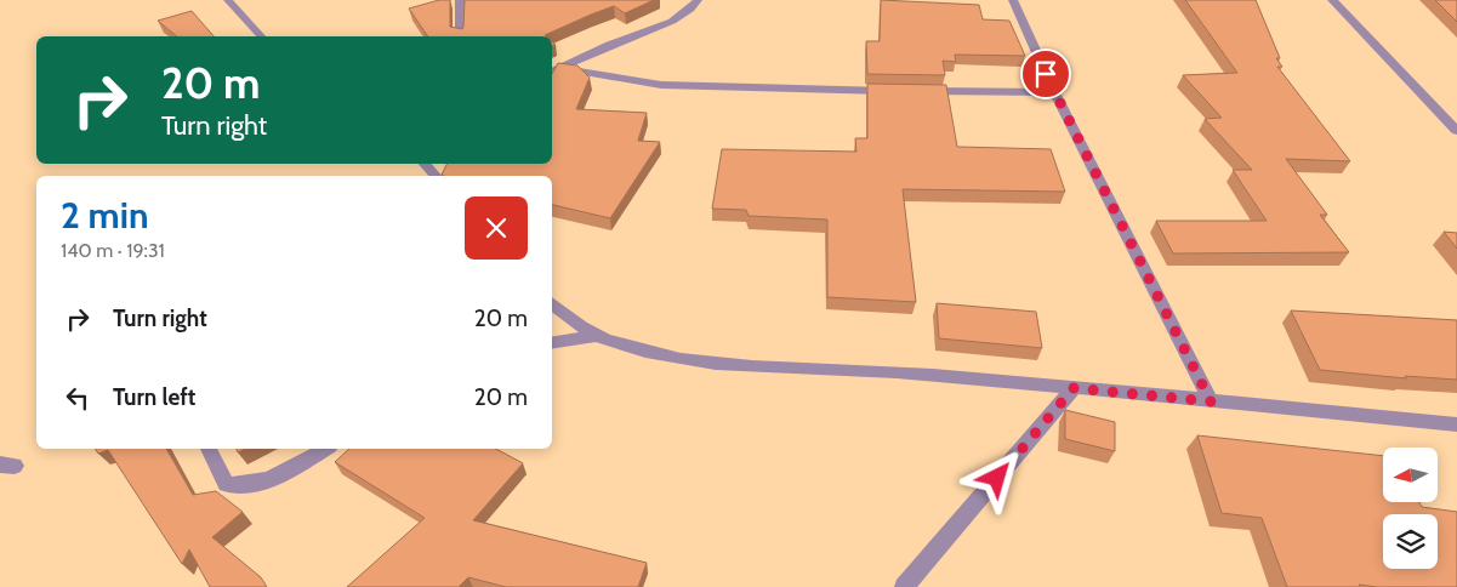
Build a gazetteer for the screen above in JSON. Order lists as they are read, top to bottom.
{
  "north": "left",
  "page": {
    "turn": ["20 m", "Turn right"],
    "heading": ["2 min", "140 m · 19:31"],
    "list": [
      {
        "name": "Turn right",
        "value": "20 m"
      },
      {
        "name": "Turn left",
        "value": "20 m"
      }
    ]
  }
}
